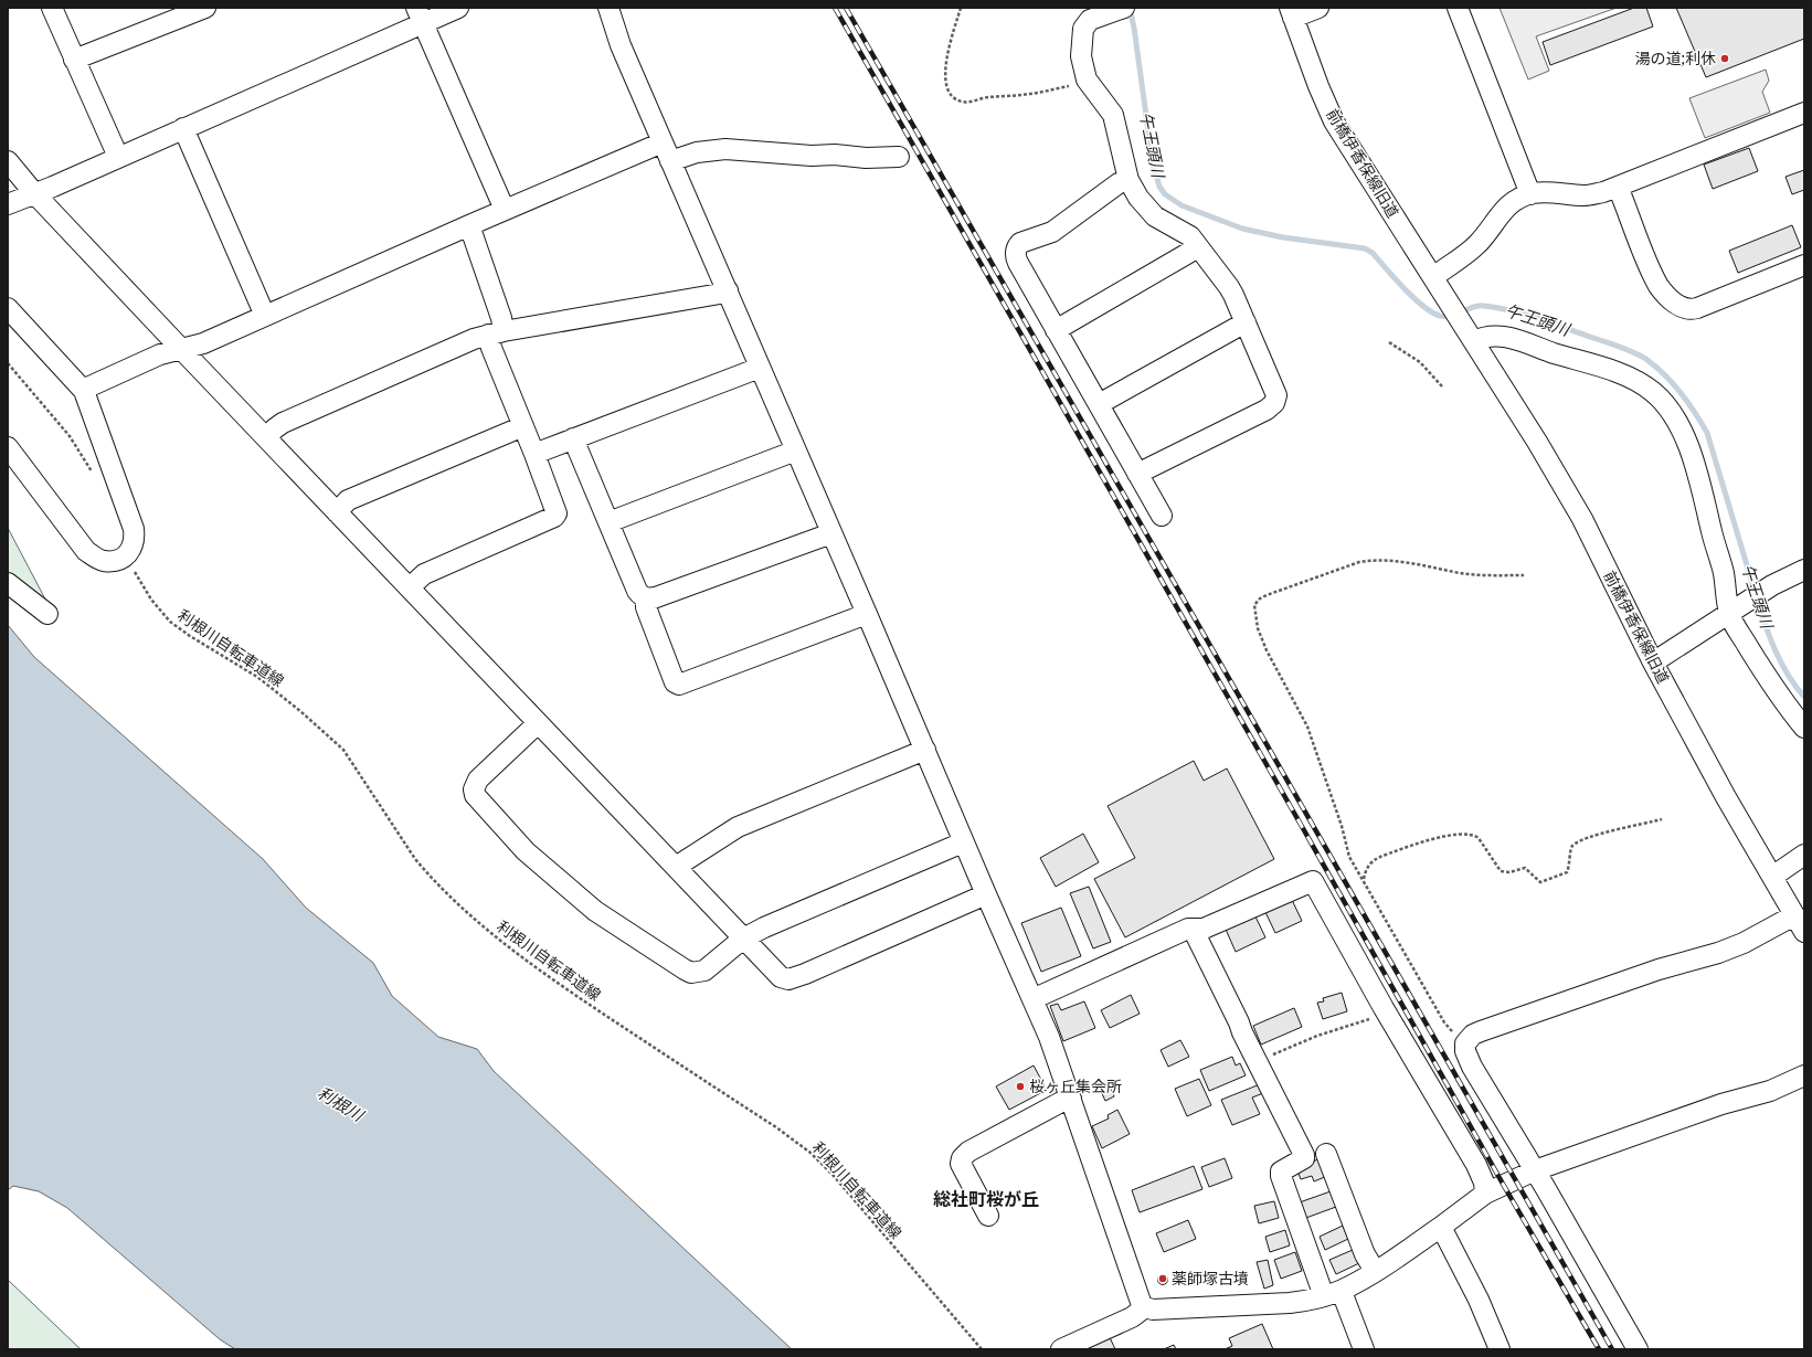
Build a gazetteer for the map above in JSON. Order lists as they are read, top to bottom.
{
  "streets": {
    "street": ["前橋伊香保線旧道"],
    "path": ["利根川自転車道線"]
  },
  "districts": ["総社町桜が丘"],
  "water": ["午王頭川", "利根川"],
  "places": ["湯の道;利休", "桜ヶ丘集会所", "薬師塚古墳"]
}
